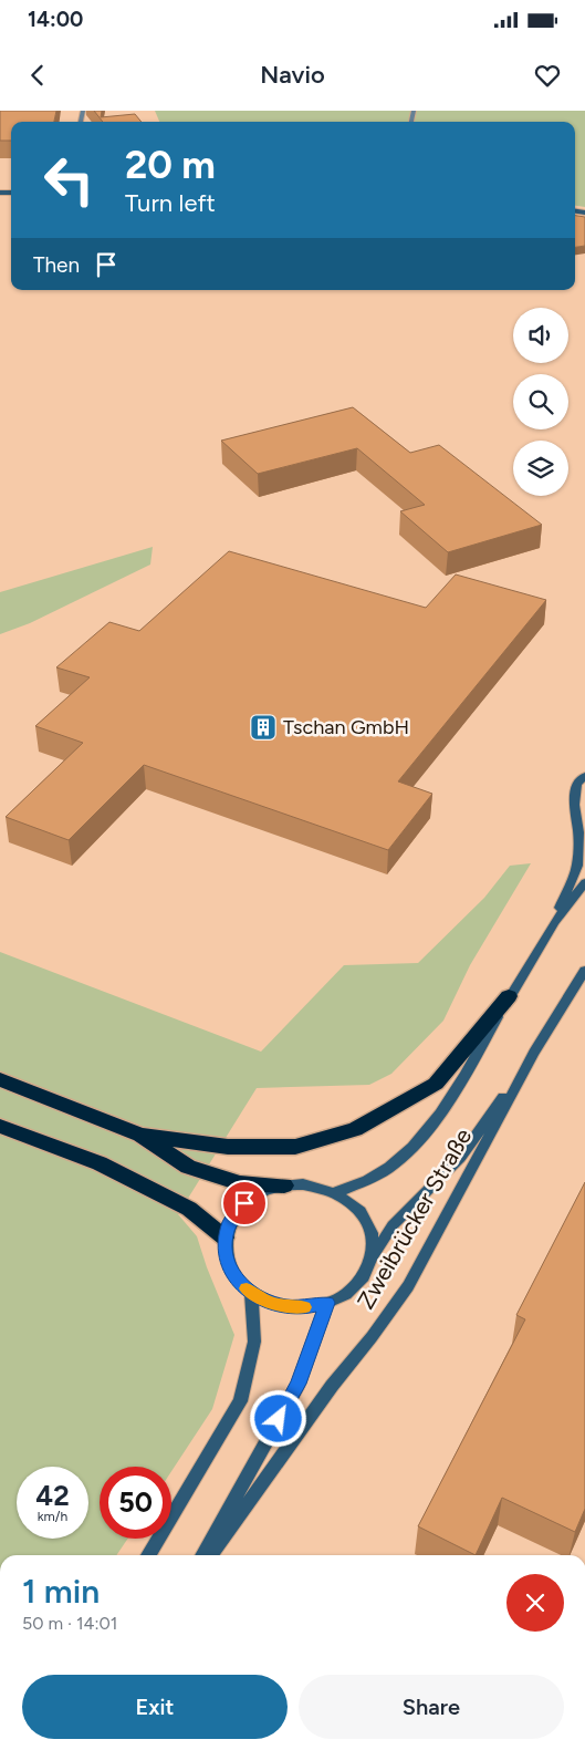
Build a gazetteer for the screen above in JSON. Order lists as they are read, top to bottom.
{
  "streets": {
    "main road": ["Zweibrücker Straße"]
  },
  "places": {
    "building": ["Tschan GmbH"]
  },
  "page": {
    "status": "14:00",
    "header": "Navio",
    "turn": ["20 m", "Turn left"],
    "then": "Then",
    "speed": "42 km/h",
    "limit": "50",
    "heading": ["1 min", "50 m · 14:01"],
    "buttons": ["Exit", "Share"]
  }
}
